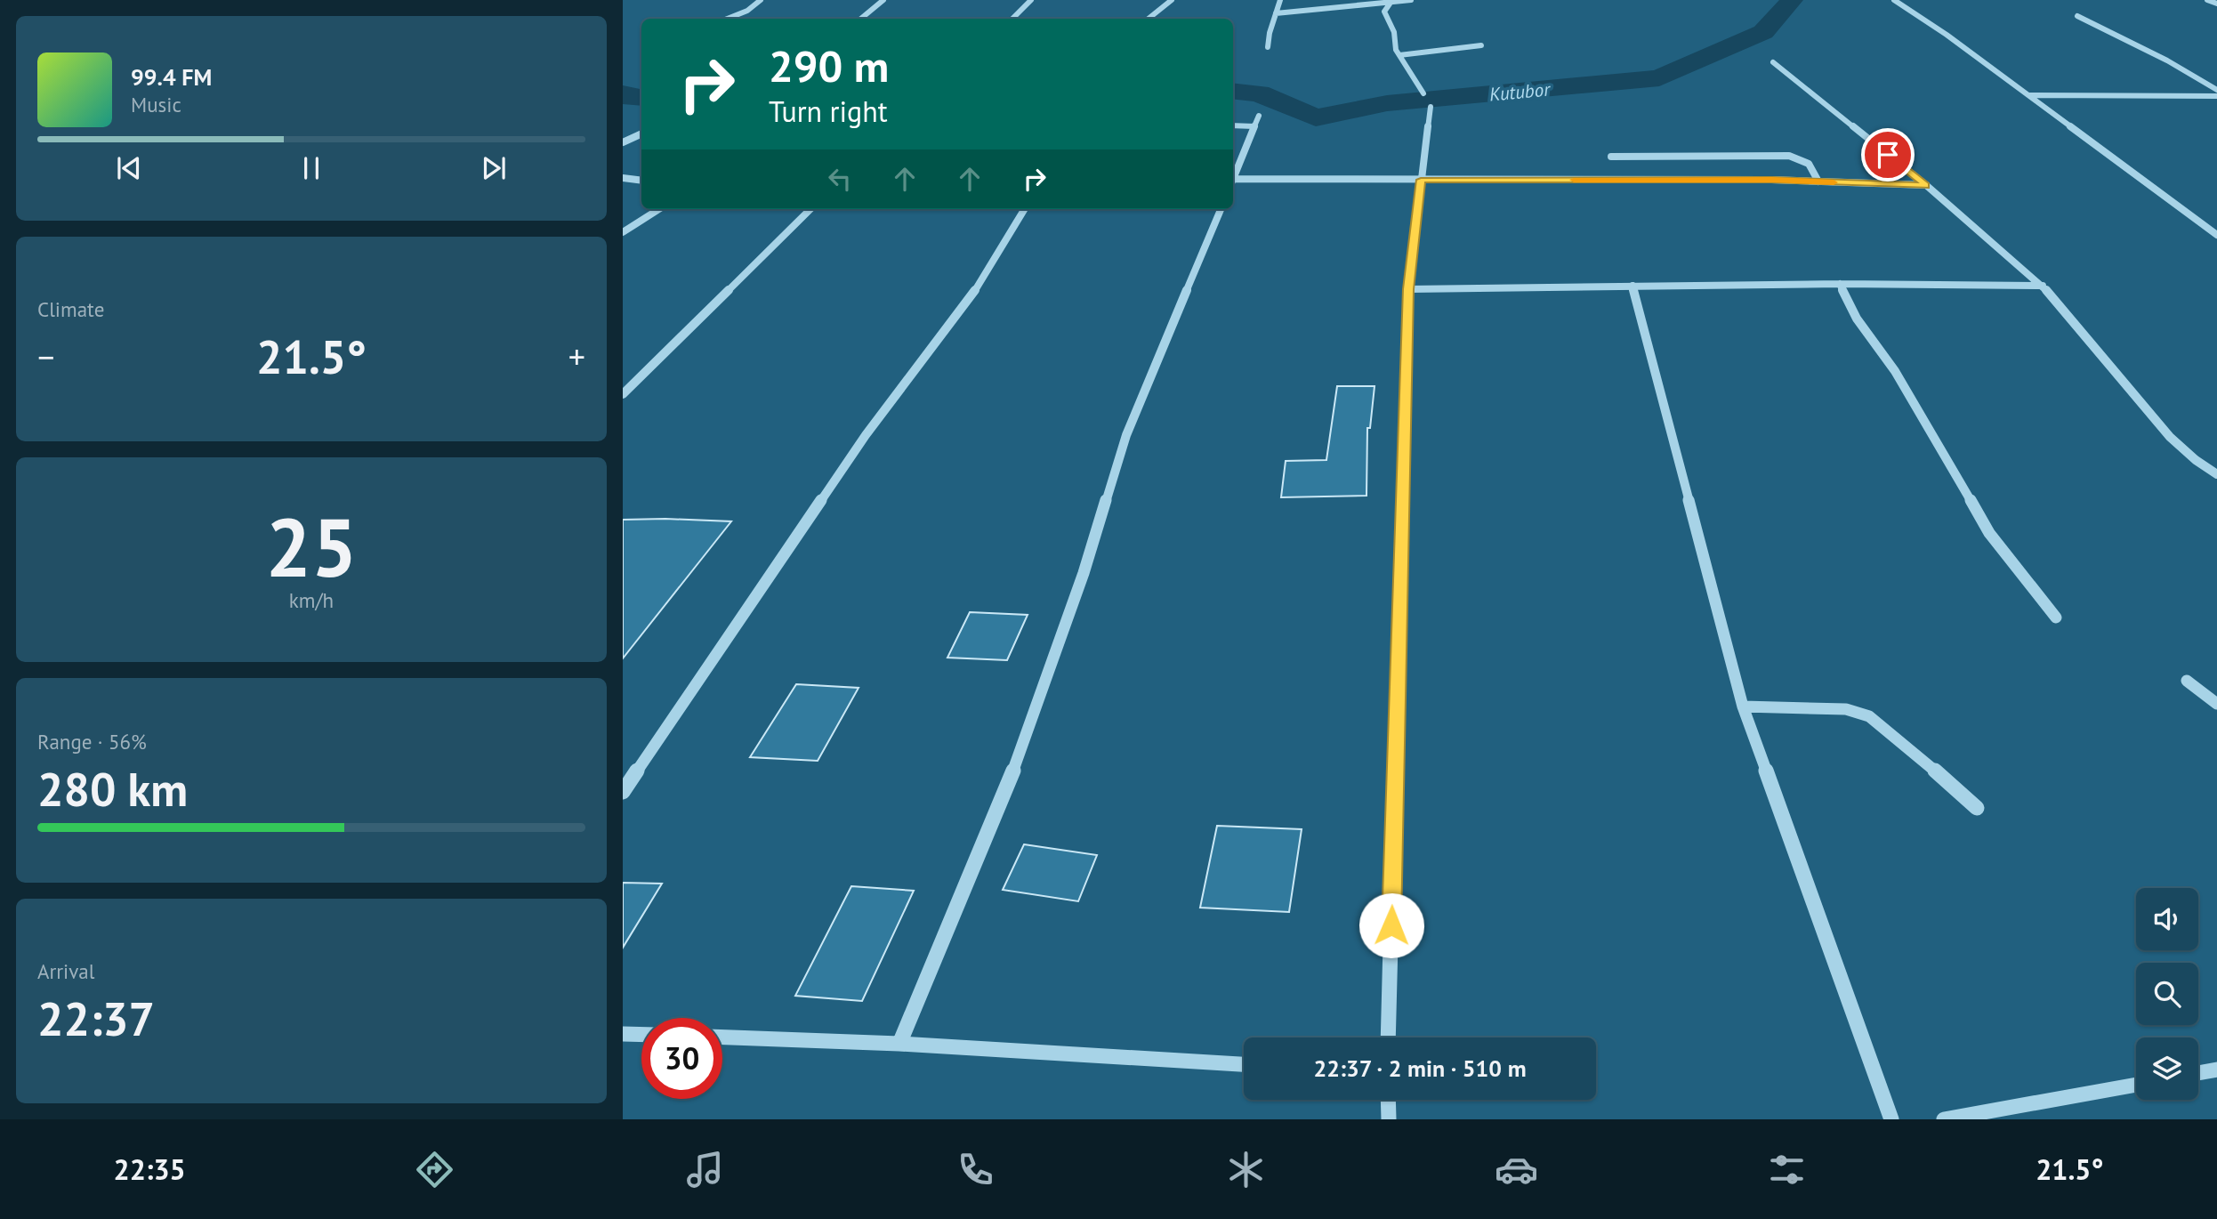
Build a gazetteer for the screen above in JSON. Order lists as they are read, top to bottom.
{
  "water": ["Kutubor"],
  "page": {
    "turn": ["290 m", "Turn right"],
    "song": ["99.4 FM", "Music"],
    "tile": [
      "Climate",
      ["25", "km/h"],
      ["Range · 56%", "280 km"],
      ["Arrival", "22:37"]
    ],
    "heat": ["−", "21.5°", "+"],
    "limit": "30",
    "trip": "22:37 · 2 min · 510 m",
    "tabs": ["22:35", "21.5°"]
  }
}
